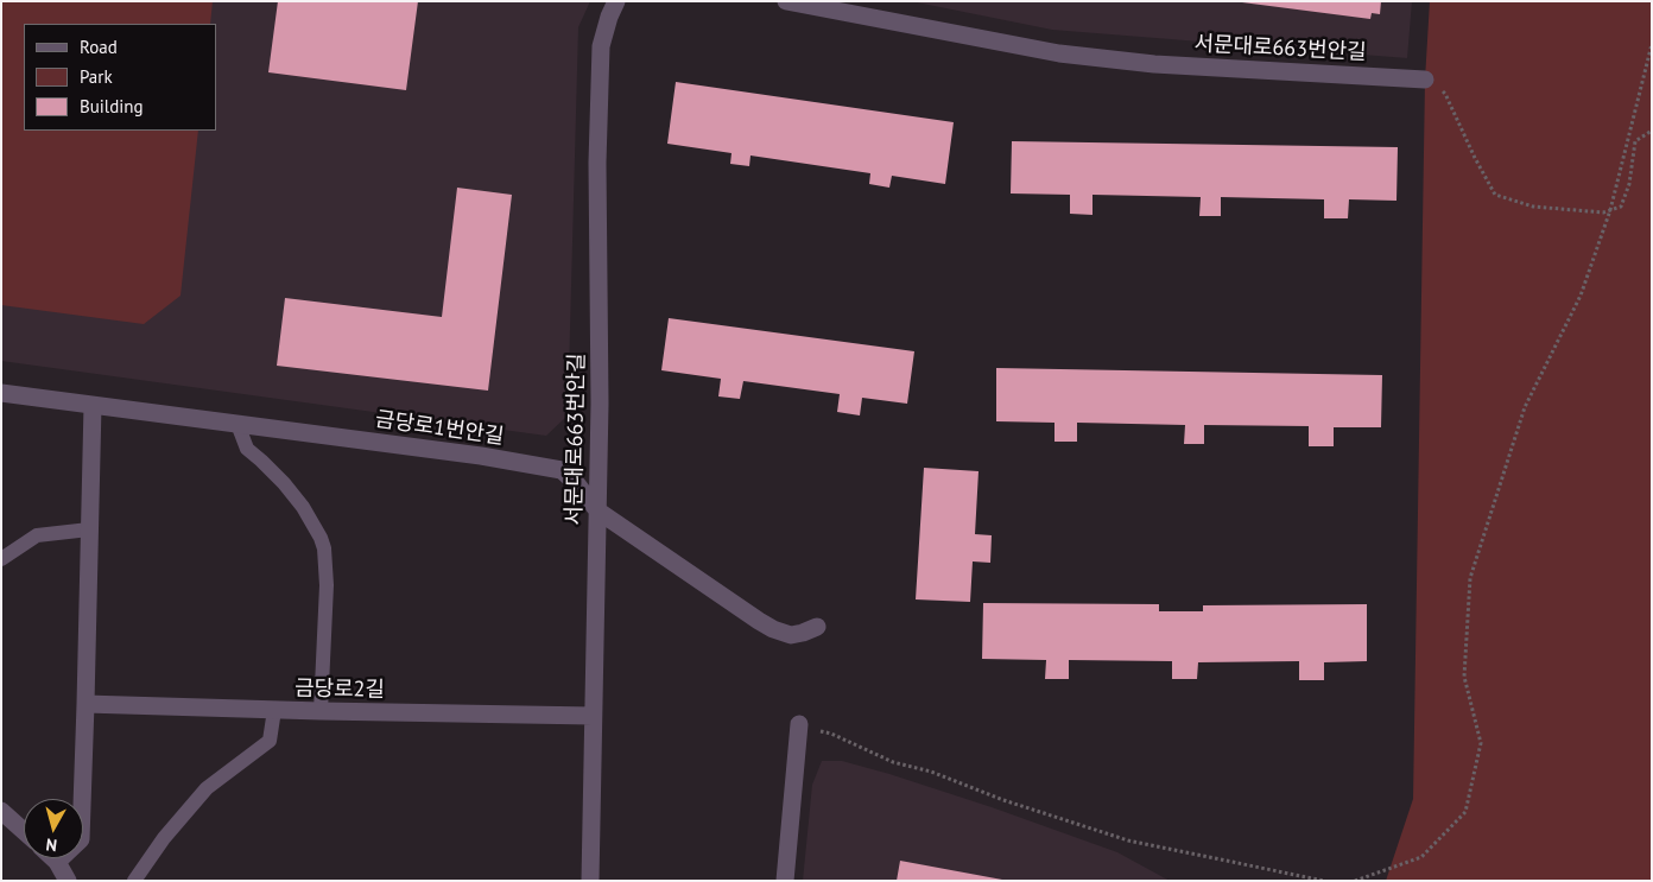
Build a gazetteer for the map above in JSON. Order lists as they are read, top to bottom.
{
  "streets": {
    "street": ["서문대로663번안길", "금당로1번안길", "금당로2길"]
  },
  "crossings": [
    ["서문대로663번안길", "금당로1번안길"],
    ["서문대로663번안길", "금당로2길"]
  ],
  "legend": ["Road", "Park", "Building"],
  "north": "bottom"
}
